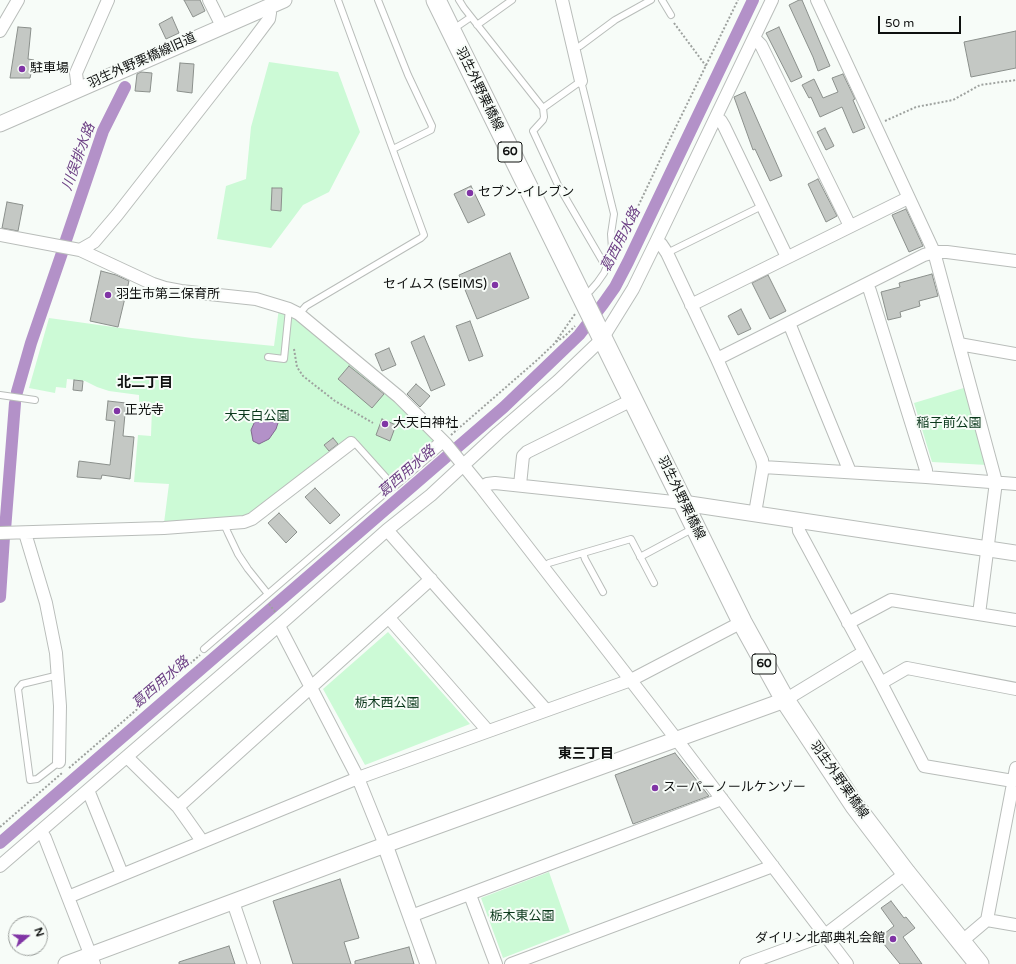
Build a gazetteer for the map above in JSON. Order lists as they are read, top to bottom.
{
  "streets": {
    "main road": ["羽生外野栗橋線", "60"],
    "street": ["羽生外野栗橋線旧道"]
  },
  "districts": ["北二丁目", "東三丁目"],
  "water": ["川俣排水路", "葛西用水路"],
  "parks": [
    "大天白公園",
    "稲子前公園",
    "栃木西公園",
    "栃木東公園"
  ],
  "places": [
    "駐車場",
    "セブン-イレブン",
    "セイムス (SEIMS)",
    "羽生市第三保育所",
    "正光寺",
    "大天白神社",
    "スーパーノールケンゾー",
    "ダイリン北部典礼会館"
  ],
  "scale_bar": "50 m",
  "north": "right"
}
